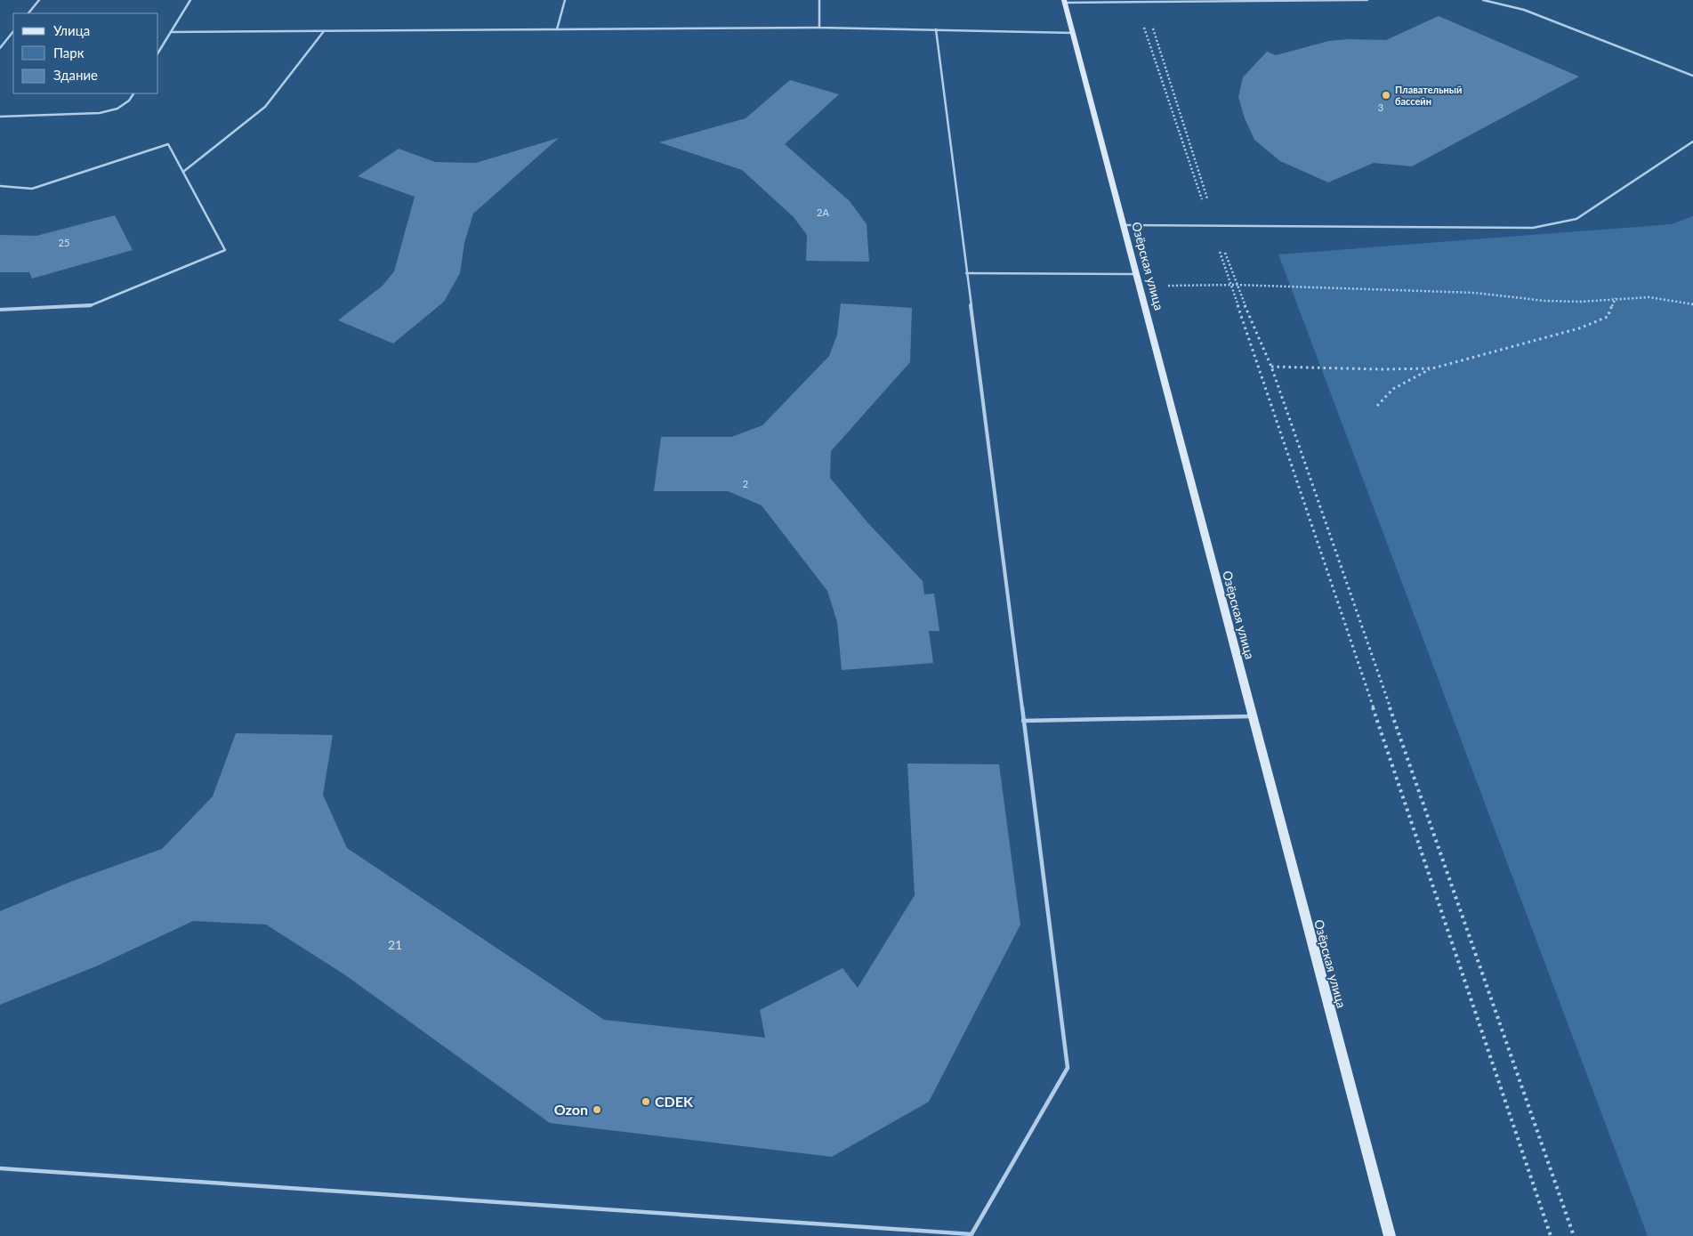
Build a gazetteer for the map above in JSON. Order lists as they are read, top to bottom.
{
  "streets": {
    "main road": ["Озёрская улица"]
  },
  "places": ["Плавательный бассейн", "CDEK", "Ozon"],
  "house_numbers": [
    "3",
    "2А",
    "25",
    "2",
    "21"
  ],
  "legend": ["Улица", "Парк", "Здание"]
}
